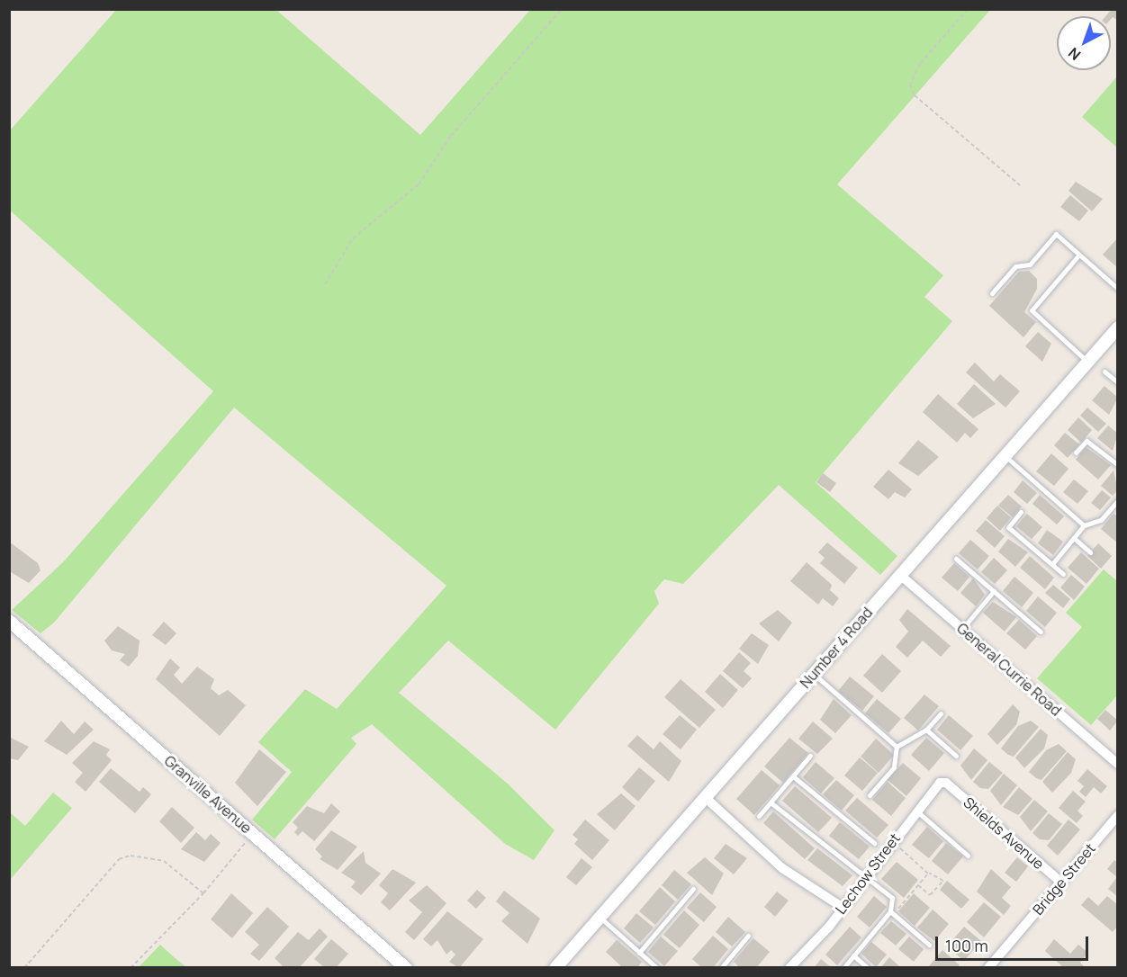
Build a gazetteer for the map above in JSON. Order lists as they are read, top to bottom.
{
  "streets": {
    "main road": ["Number 4 Road", "Granville Avenue"],
    "street": [
      "General Currie Road",
      "Shields Avenue",
      "Lechow Street",
      "Bridge Street"
    ]
  },
  "crossings": [
    ["Number 4 Road", "General Currie Road"],
    ["Shields Avenue", "Lechow Street"],
    ["Shields Avenue", "Bridge Street"]
  ],
  "scale_bar": "100 m",
  "north": "bottom left"
}
